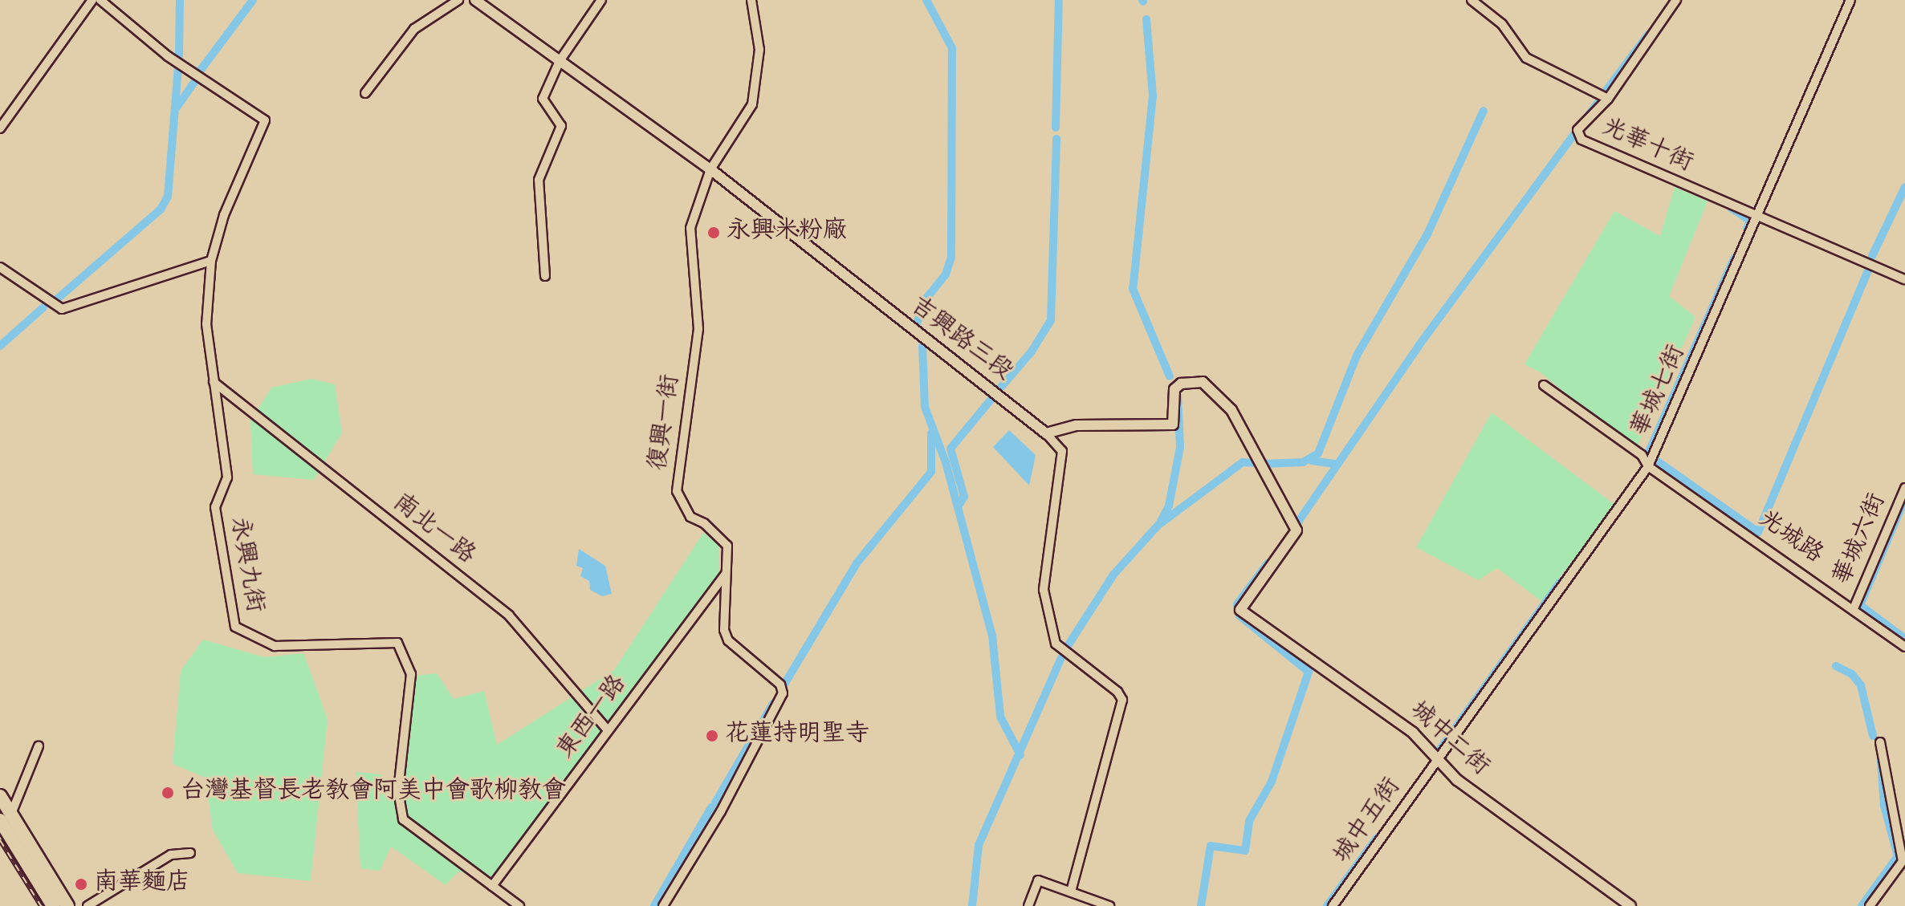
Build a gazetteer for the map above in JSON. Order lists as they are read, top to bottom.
{
  "streets": {
    "street": [
      "光華十街",
      "吉興路三段",
      "華城七街",
      "復興一街",
      "南北一路",
      "光城路",
      "華城六街",
      "永興九街",
      "東西一路",
      "城中二街",
      "城中五街"
    ]
  },
  "crossings": [
    ["光華十街", "華城七街"],
    ["吉興路三段", "復興一街"],
    ["吉興路三段", "城中二街"],
    ["華城七街", "光城路"],
    ["華城七街", "城中二街"],
    ["華城七街", "城中五街"],
    ["復興一街", "東西一路"],
    ["南北一路", "永興九街"],
    ["南北一路", "東西一路"],
    ["光城路", "華城六街"],
    ["永興九街", "東西一路"],
    ["城中二街", "城中五街"]
  ],
  "places": [
    "永興米粉廠",
    "花蓮持明聖寺",
    "台灣基督長老教會阿美中會歌柳教會",
    "南華麵店"
  ]
}
